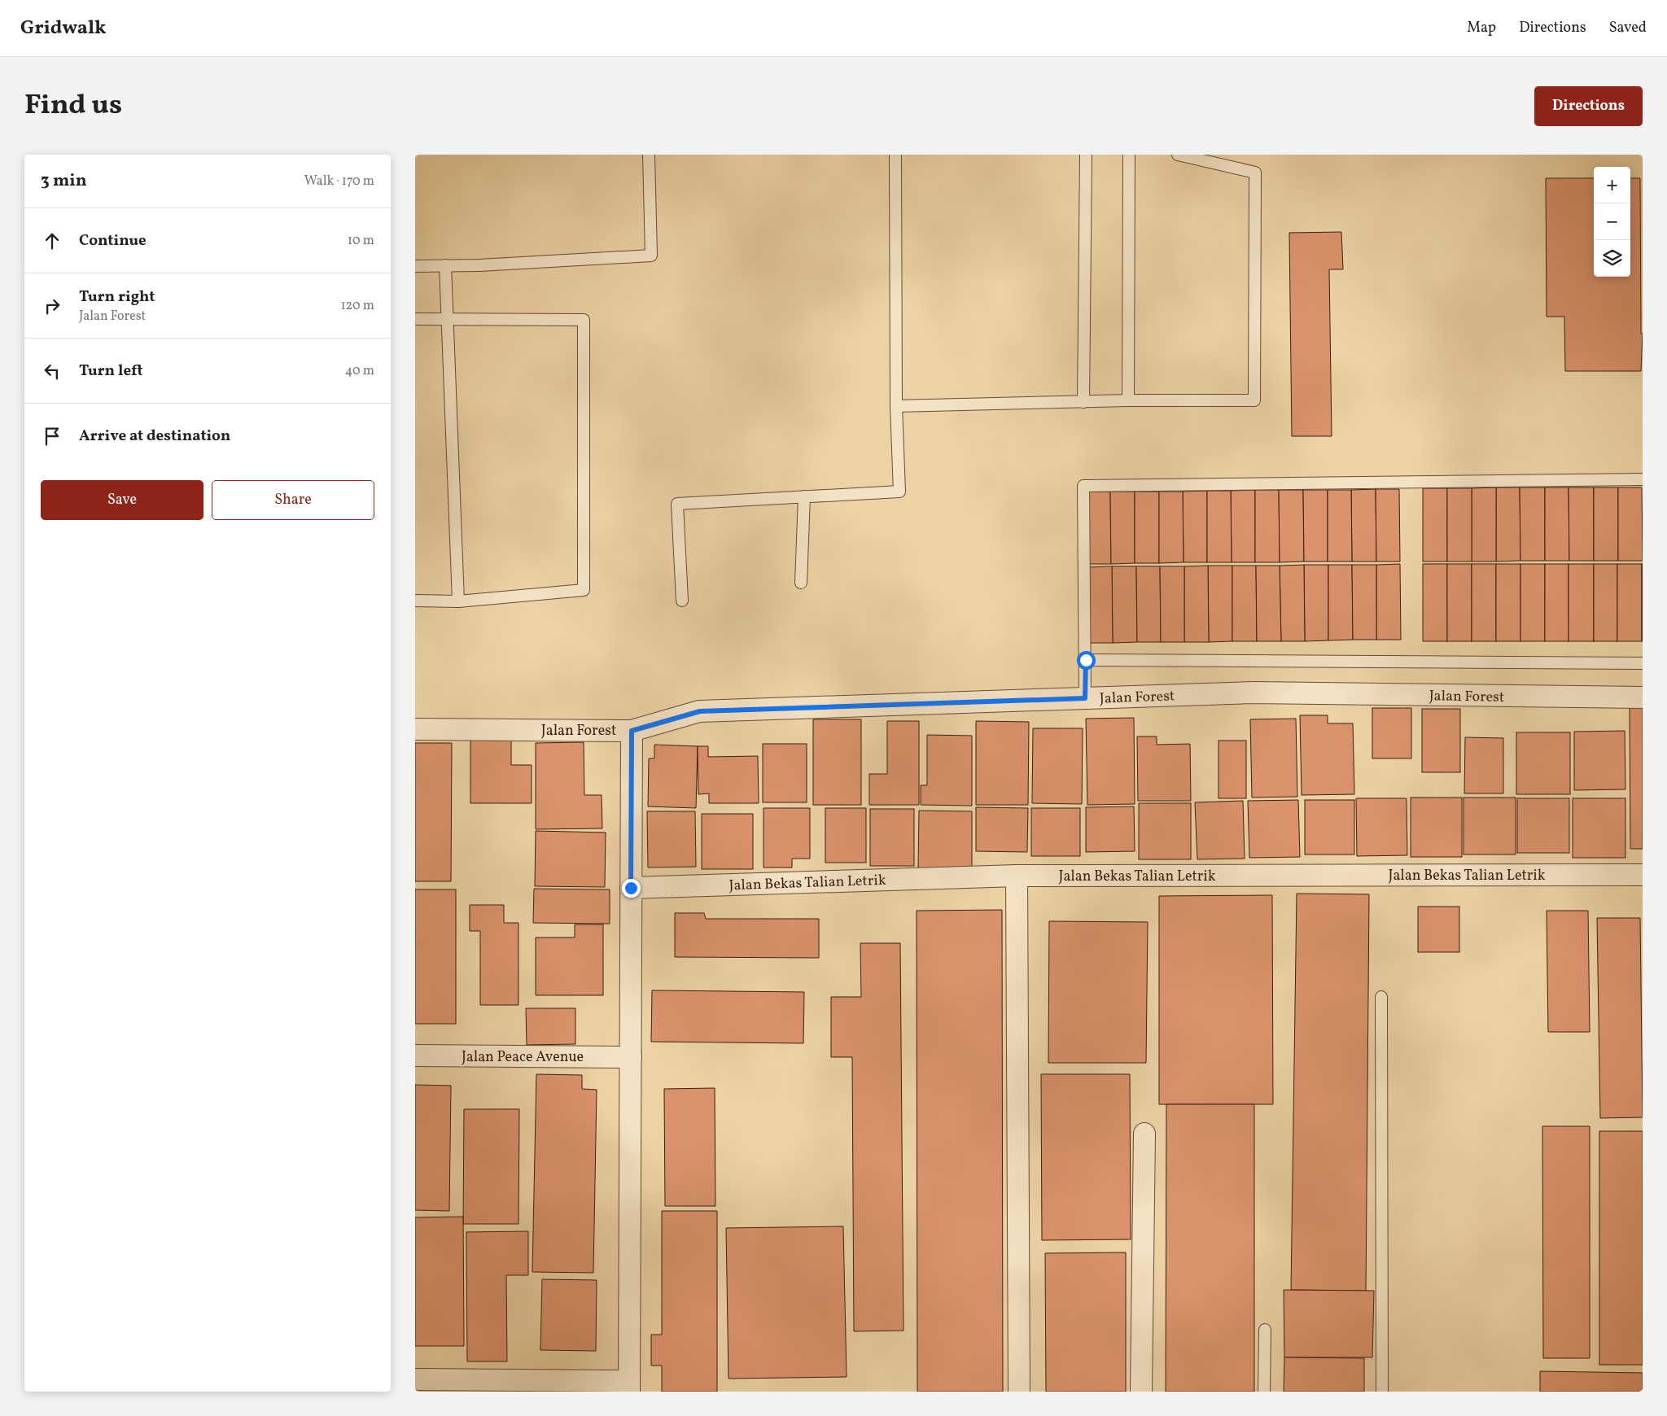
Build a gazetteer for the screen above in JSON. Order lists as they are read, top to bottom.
{
  "streets": {
    "street": ["Jalan Forest", "Jalan Bekas Talian Letrik", "Jalan Peace Avenue"]
  },
  "page": {
    "header": "Gridwalk",
    "nav": ["Map", "Directions", "Saved"],
    "title": "Find us",
    "buttons": [
      "Directions",
      ["Save", "Share"]
    ],
    "heading": ["3 min", "Walk · 170 m"],
    "map_buttons": ["+", "−"],
    "list": [
      ["Continue", "10 m"],
      ["Turn right", "Jalan Forest", "120 m"],
      ["Turn left", "40 m"],
      "Arrive at destination"
    ]
  }
}
